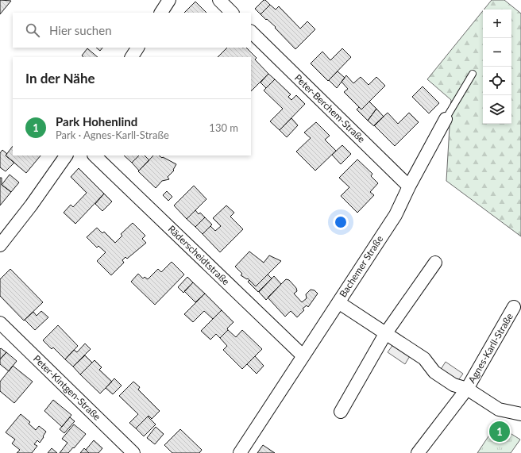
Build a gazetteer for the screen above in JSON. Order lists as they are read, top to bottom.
{
  "streets": {
    "street": [
      "Peter-Berchem-Straße",
      "Räderscheidtstraße",
      "Bachemer Straße",
      "Agnes-Karll-Straße",
      "Peter-Kintgen-Straße"
    ]
  },
  "crossings": [
    ["Peter-Berchem-Straße", "Bachemer Straße"],
    ["Räderscheidtstraße", "Bachemer Straße"],
    ["Bachemer Straße", "Agnes-Karll-Straße"]
  ],
  "page": {
    "map_buttons": ["+", "−"],
    "search": "Hier suchen",
    "heading": "In der Nähe",
    "list": [
      {
        "mark": "1",
        "name": "Park Hohenlind",
        "note": "Park · Agnes-Karll-Straße",
        "value": "130 m"
      }
    ],
    "pins": "1"
  }
}
